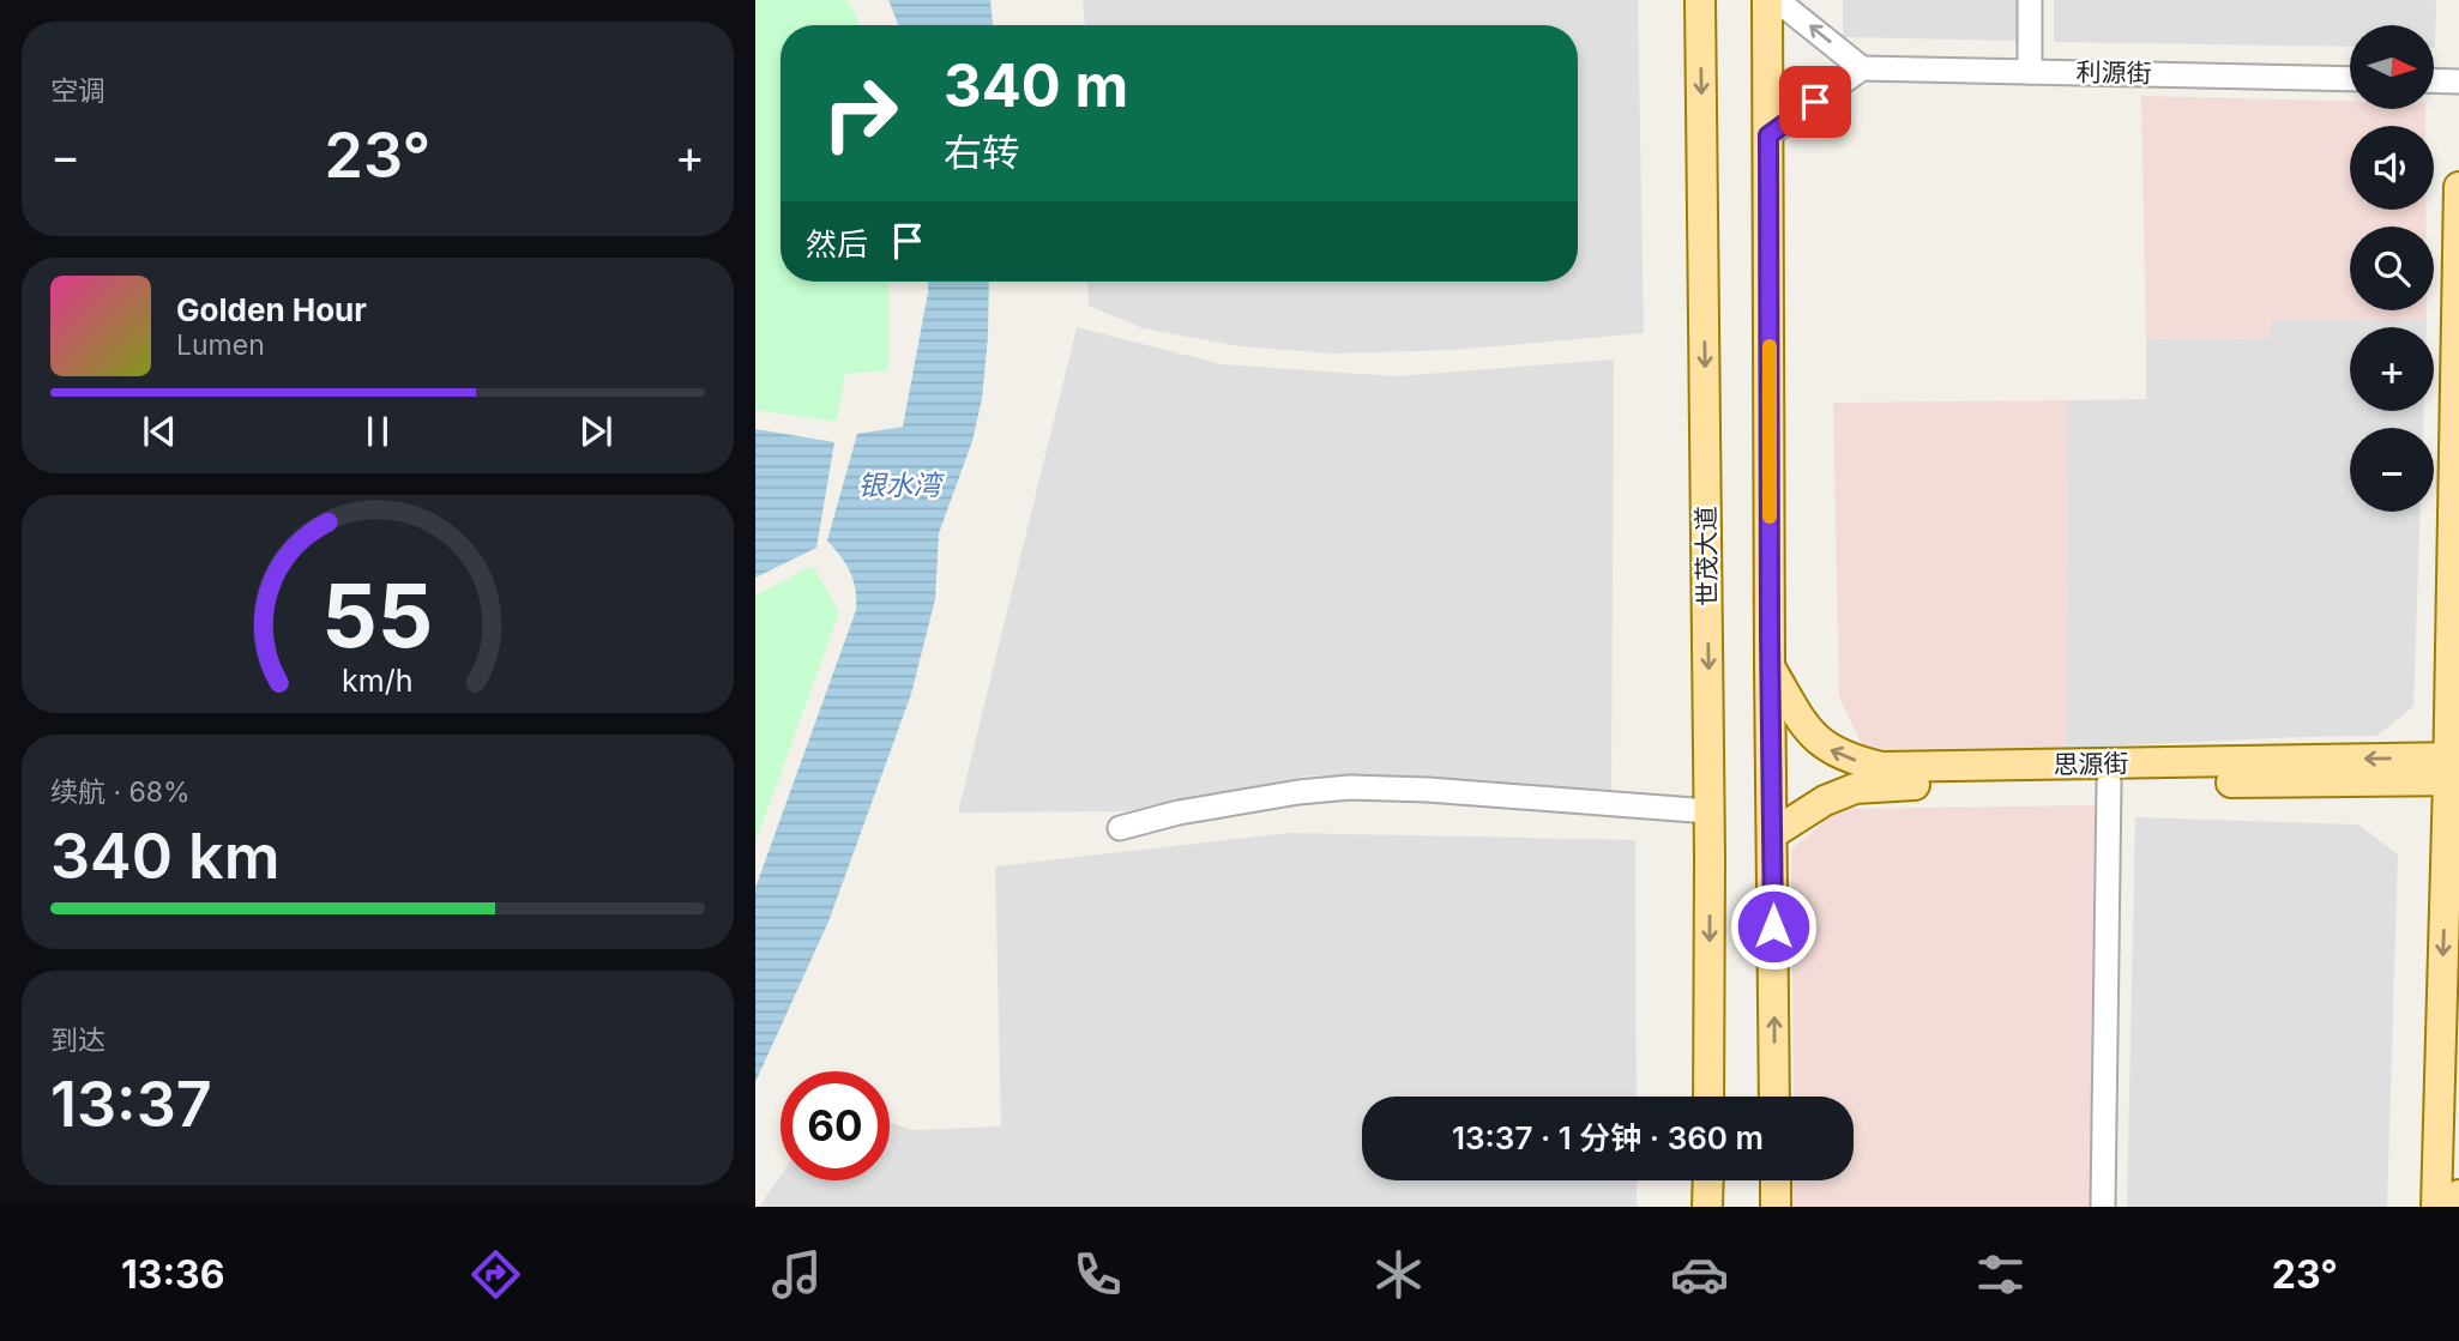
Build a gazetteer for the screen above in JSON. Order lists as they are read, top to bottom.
{
  "streets": {
    "main road": ["世茂大道", "思源街"],
    "street": ["利源街"]
  },
  "water": ["银水湾"],
  "north": "right",
  "page": {
    "tile": [
      "空调",
      ["续航 · 68%", "340 km"],
      ["到达", "13:37"]
    ],
    "map_buttons": ["+", "−"],
    "turn": ["340 m", "右转"],
    "heat": ["−", "23°", "+"],
    "then": "然后",
    "song": ["Golden Hour", "Lumen"],
    "limit": "60",
    "trip": "13:37 · 1 分钟 · 360 m",
    "tabs": ["13:36", "23°"],
    "gauge": ["55", "km/h"]
  }
}
